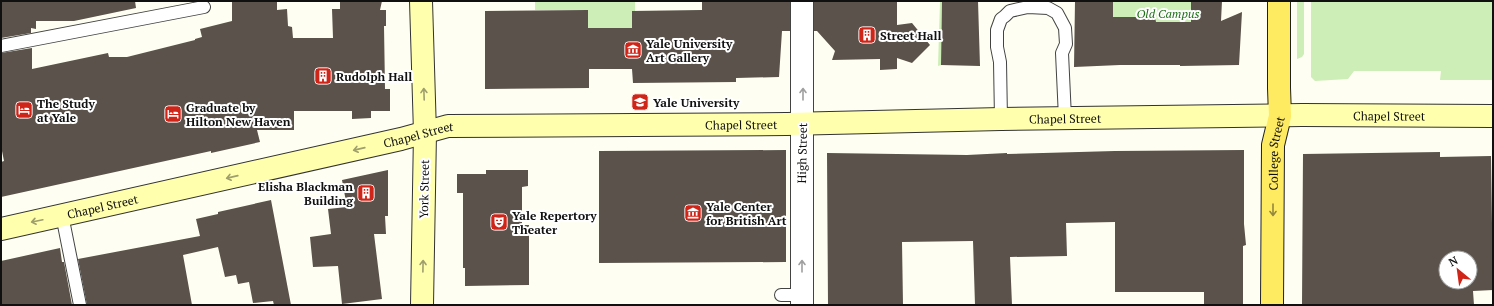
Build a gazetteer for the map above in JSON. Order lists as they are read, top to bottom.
{
  "streets": {
    "main road": ["Chapel Street", "College Street", "York Street"],
    "street": ["High Street"]
  },
  "crossings": [
    ["Chapel Street", "High Street"],
    ["Chapel Street", "College Street"],
    ["Chapel Street", "York Street"]
  ],
  "one_way": ["High Street", "College Street", "York Street"],
  "parks": ["Old Campus"],
  "places": {
    "building": ["Street Hall", "Rudolph Hall", "Elisha Blackman Building"],
    "museum": ["Yale University Art Gallery", "Yale Center for British Art"],
    "school or university": ["Yale University"],
    "hotel": ["The Study at Yale", "Graduate by Hilton New Haven"],
    "theatre": ["Yale Repertory Theater"]
  },
  "north": "top left"
}
